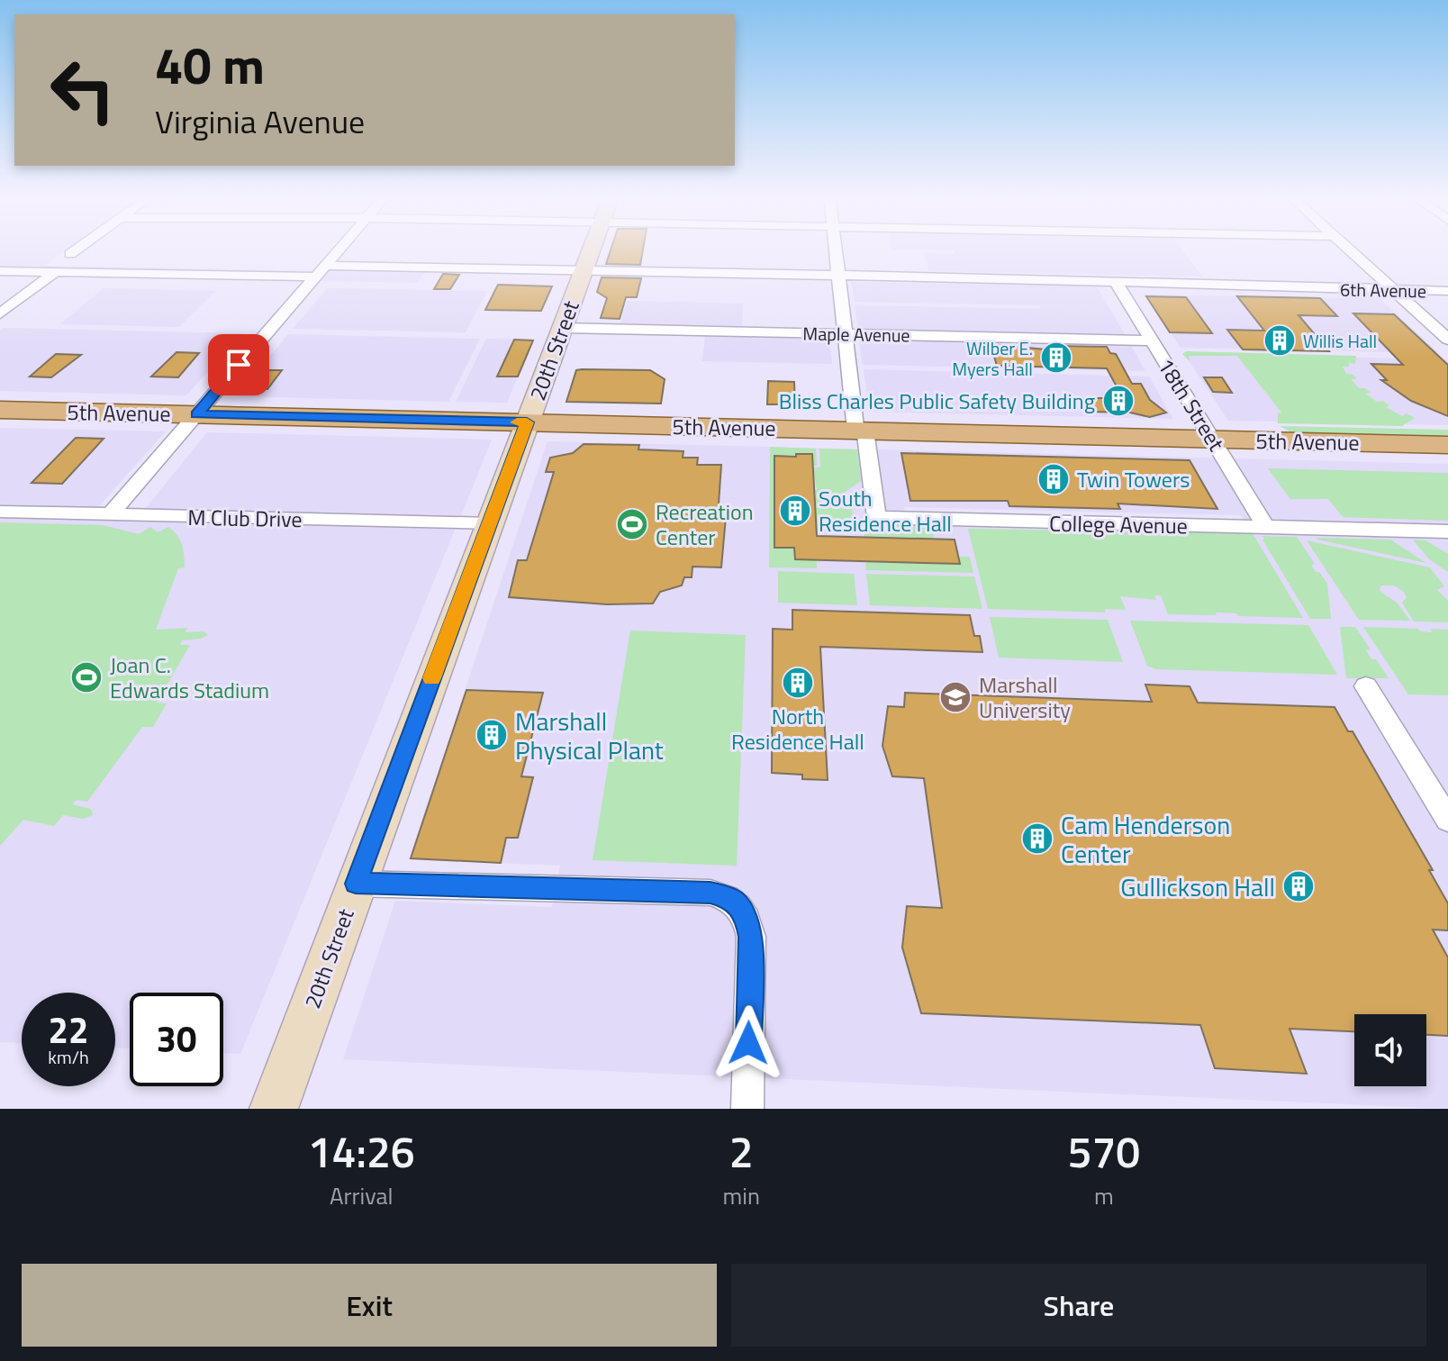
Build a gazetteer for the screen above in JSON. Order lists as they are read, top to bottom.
{
  "streets": {
    "main road": ["20th Street", "5th Avenue"],
    "street": [
      "6th Avenue",
      "Maple Avenue",
      "18th Street",
      "M Club Drive",
      "College Avenue"
    ]
  },
  "crossings": [
    ["6th Avenue", "20th Street"],
    ["6th Avenue", "18th Street"],
    ["Maple Avenue", "20th Street"],
    ["Maple Avenue", "18th Street"],
    ["20th Street", "5th Avenue"],
    ["20th Street", "M Club Drive"],
    ["18th Street", "5th Avenue"],
    ["18th Street", "College Avenue"],
    ["5th Avenue", "College Avenue"]
  ],
  "places": {
    "building": [
      "Willis Hall",
      "Wilber E. Myers Hall",
      "Bliss Charles Public Safety Building",
      "Twin Towers",
      "South Residence Hall",
      "North Residence Hall",
      "Marshall Physical Plant",
      "Cam Henderson Center",
      "Gullickson Hall"
    ],
    "sports": ["Recreation Center", "Joan C. Edwards Stadium"],
    "school or university": ["Marshall University"]
  },
  "page": {
    "turn": ["40 m", "Virginia Avenue"],
    "speed": "22 km/h",
    "limit": "30",
    "eta": [
      "14:26",
      "Arrival",
      "2",
      "min",
      "570",
      "m"
    ],
    "buttons": ["Exit", "Share"]
  }
}
